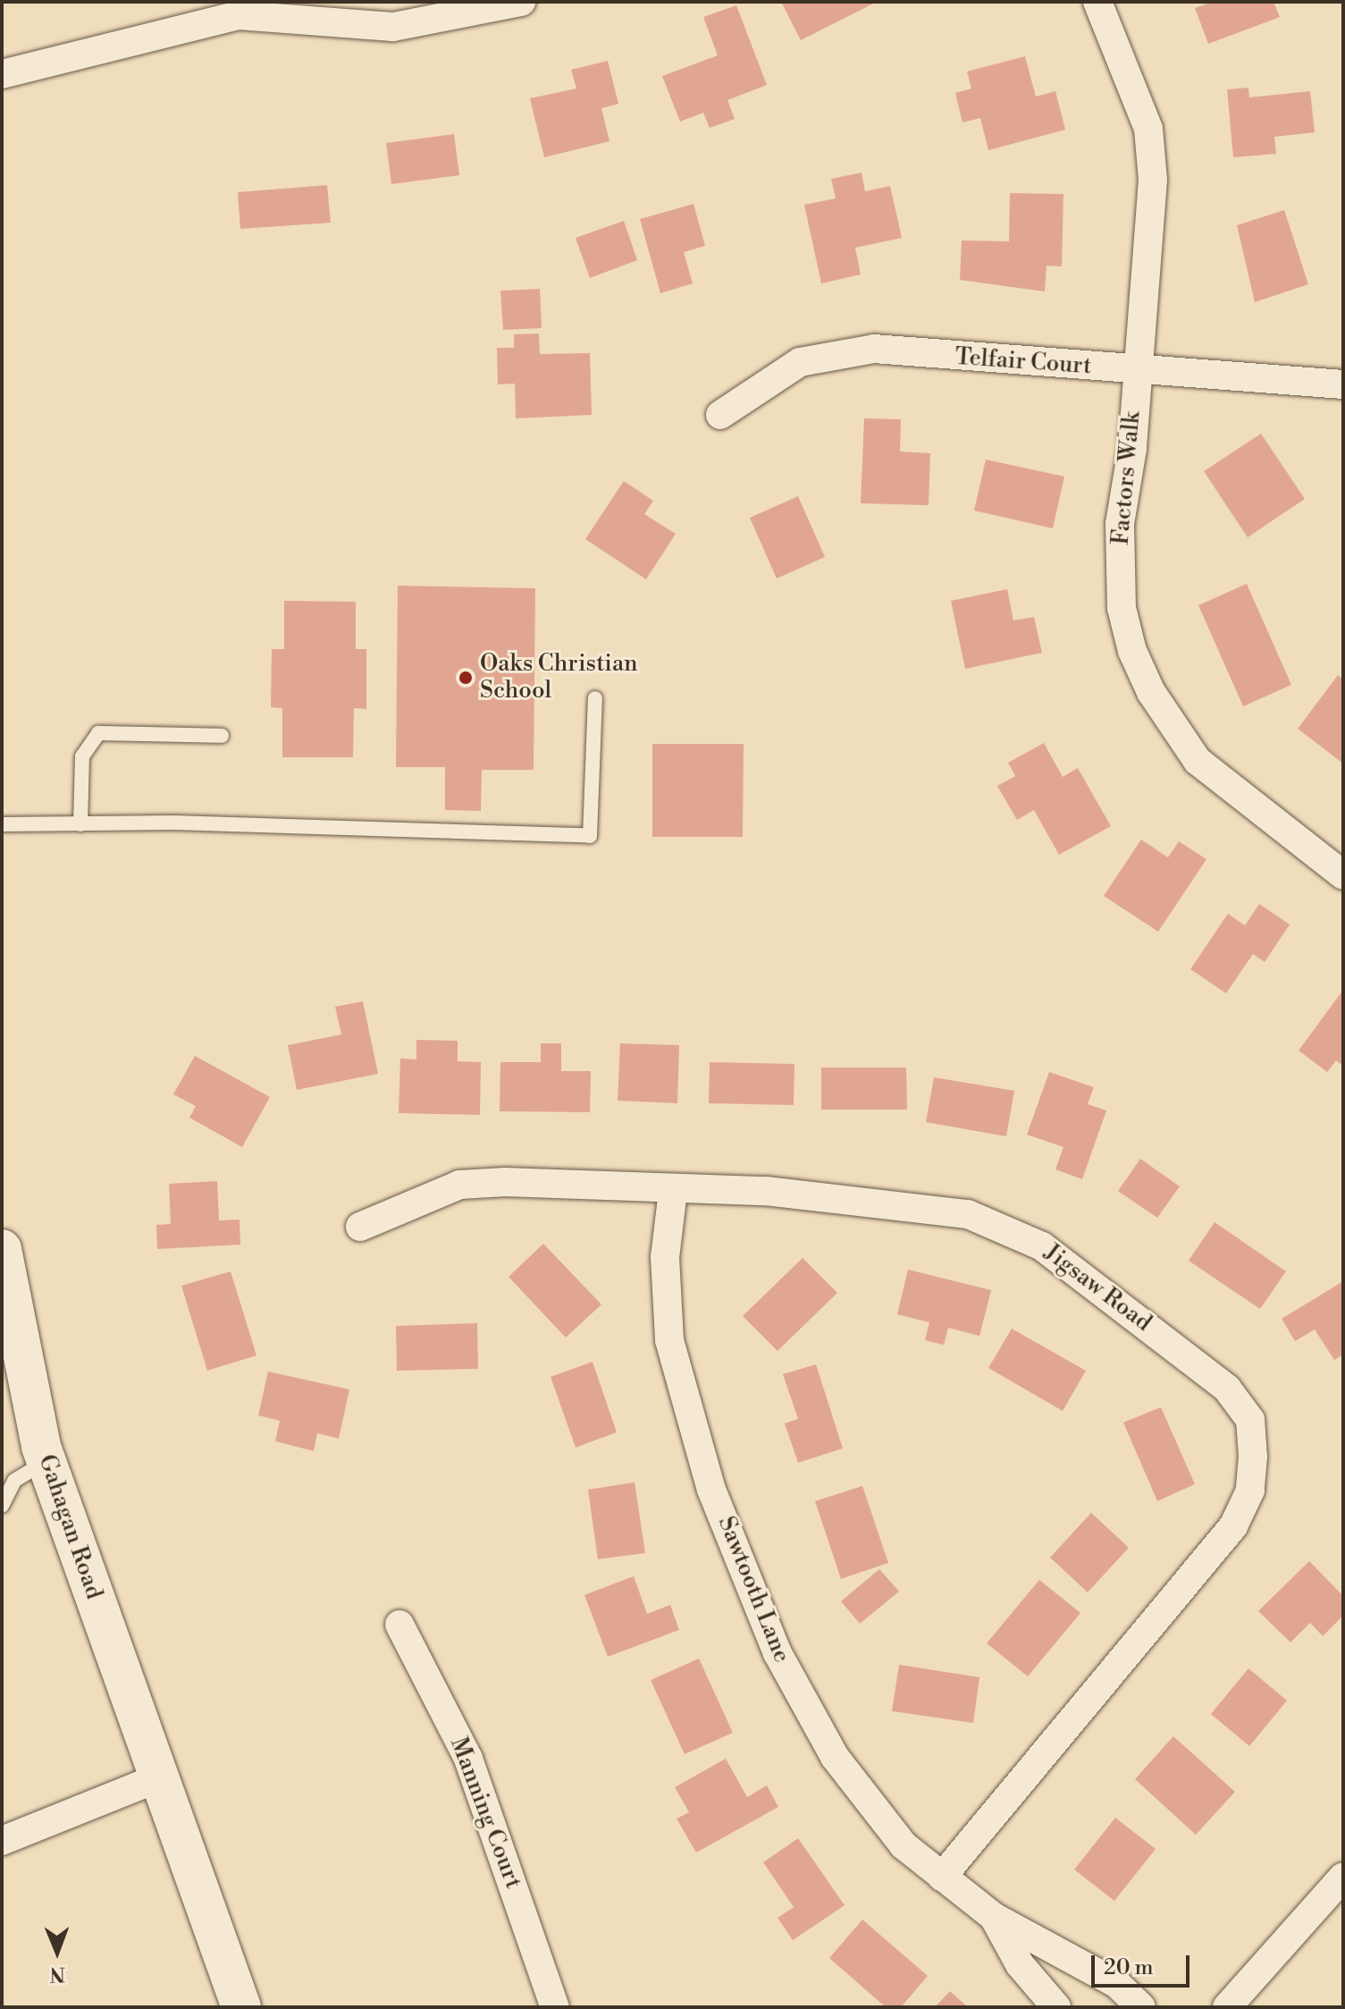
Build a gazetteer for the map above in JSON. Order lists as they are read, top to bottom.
{
  "streets": {
    "street": [
      "Telfair Court",
      "Factors Walk",
      "Jigsaw Road",
      "Gahagan Road",
      "Sawtooth Lane",
      "Manning Court"
    ]
  },
  "crossings": [
    ["Telfair Court", "Factors Walk"],
    ["Jigsaw Road", "Sawtooth Lane"]
  ],
  "places": ["Oaks Christian School"],
  "scale_bar": "20 m",
  "north": "bottom"
}
